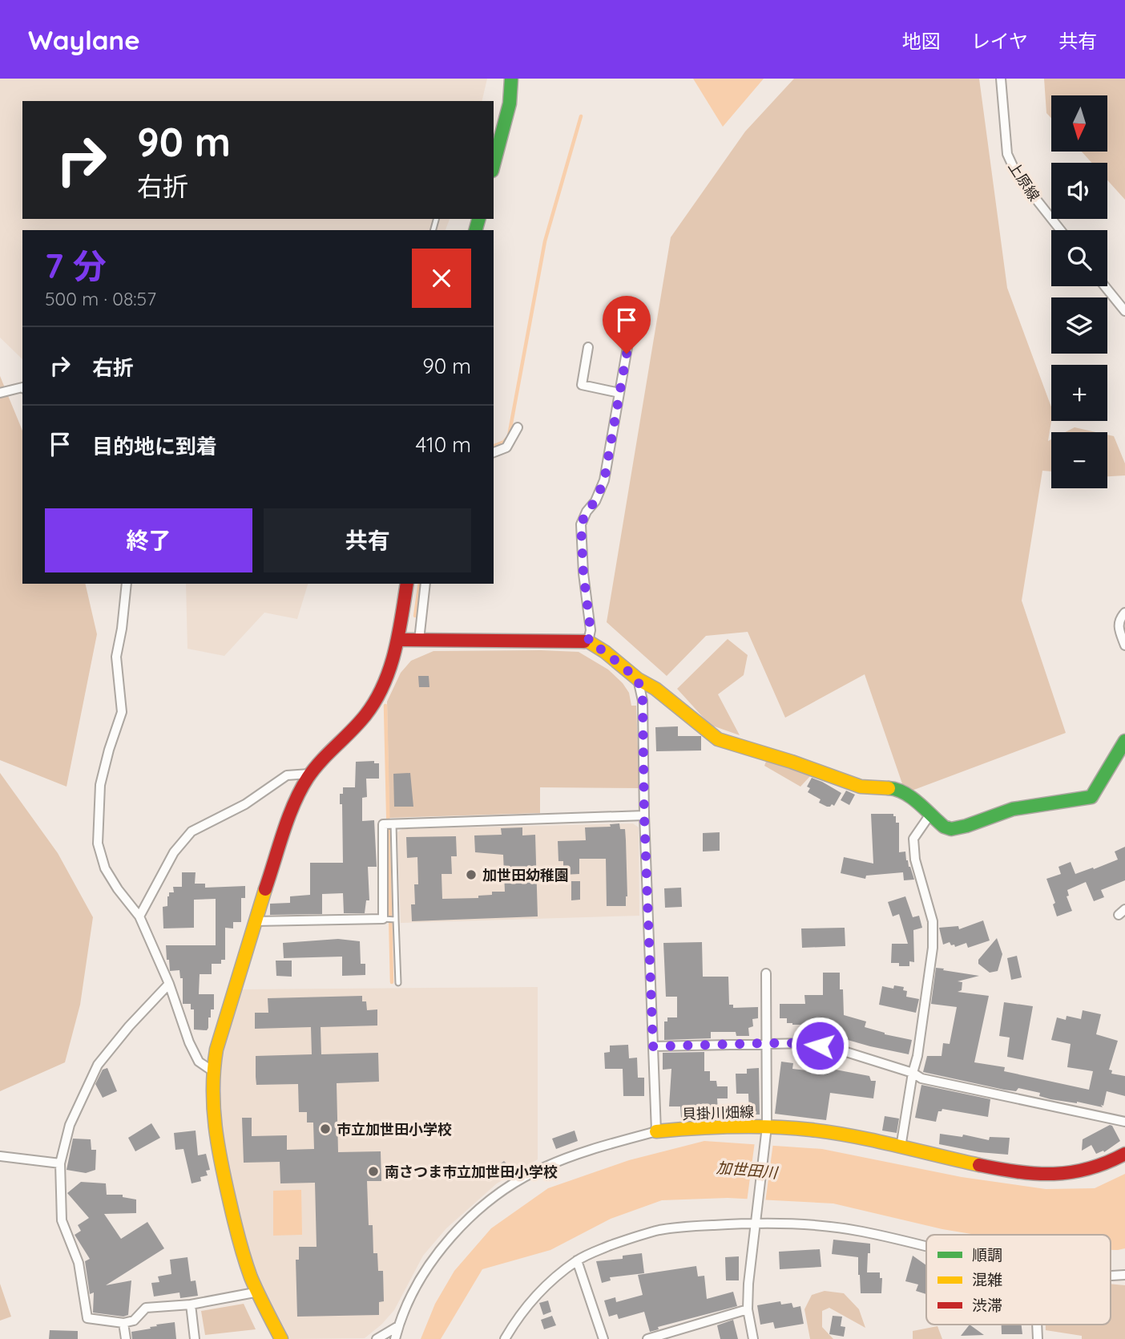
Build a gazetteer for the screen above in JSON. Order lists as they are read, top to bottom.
{
  "streets": {
    "street": ["上原線", "貝掛川畑線"]
  },
  "water": ["加世田川"],
  "places": ["加世田幼稚園", "市立加世田小学校", "南さつま市立加世田小学校"],
  "legend": ["順調", "混雑", "渋滞"],
  "north": "bottom",
  "page": {
    "header": "Waylane",
    "nav": ["地図", "レイヤ", "共有"],
    "map_buttons": ["+", "−"],
    "turn": ["90 m", "右折"],
    "heading": ["7 分", "500 m · 08:57"],
    "list": [
      {
        "name": "右折",
        "value": "90 m"
      },
      {
        "name": "目的地に到着",
        "value": "410 m"
      }
    ],
    "buttons": ["終了", "共有"]
  }
}
